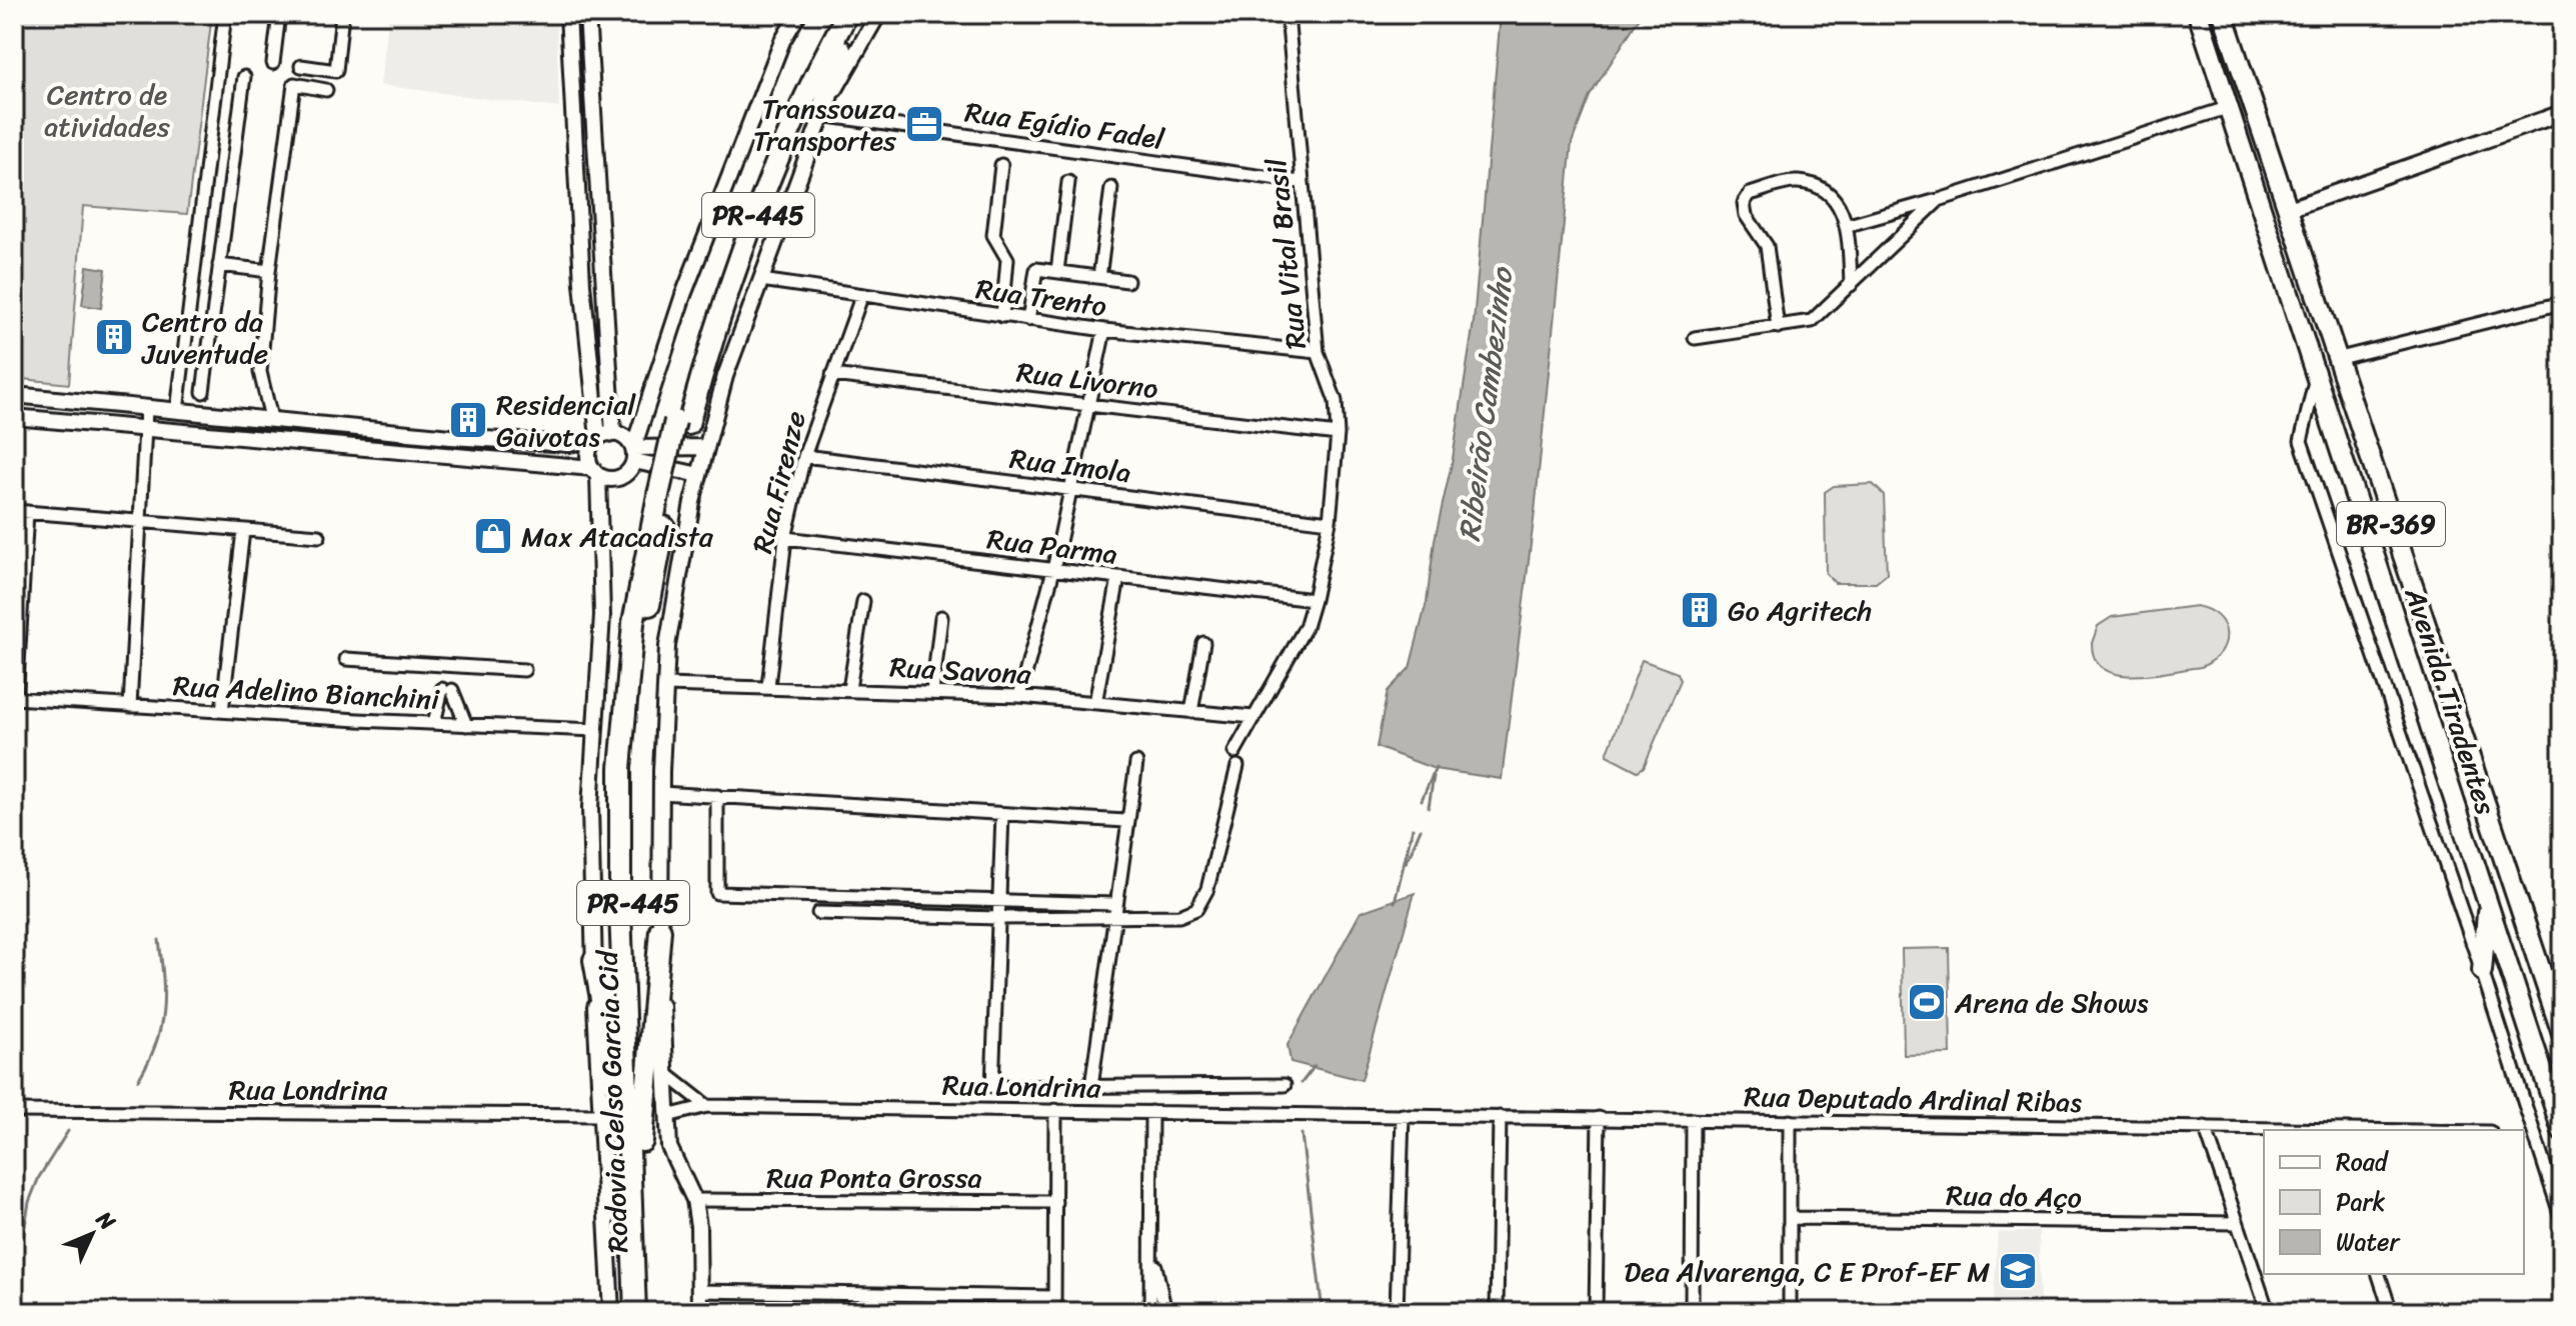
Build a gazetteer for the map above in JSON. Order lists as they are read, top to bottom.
{
  "streets": {
    "highway": [
      "PR-445",
      "BR-369",
      "Avenida Tiradentes",
      "Rodovia Celso Garcia Cid"
    ],
    "street": [
      "Rua Egídio Fadel",
      "Rua Vital Brasil",
      "Rua Trento",
      "Rua Livorno",
      "Rua Imola",
      "Rua Firenze",
      "Rua Parma",
      "Rua Savona",
      "Rua Adelino Bianchini",
      "Rua Londrina",
      "Rua Deputado Ardinal Ribas",
      "Rua Ponta Grossa",
      "Rua do Aço"
    ]
  },
  "crossings": [
    ["Rua Egídio Fadel", "Rua Vital Brasil"],
    ["Rua Vital Brasil", "Rua Trento"],
    ["Rua Vital Brasil", "Rua Livorno"],
    ["Rua Vital Brasil", "Rua Imola"],
    ["Rua Vital Brasil", "Rua Parma"],
    ["Rua Vital Brasil", "Rua Savona"],
    ["Rua Trento", "Rua Firenze"],
    ["Rua Livorno", "Rua Firenze"],
    ["Rua Imola", "Rua Firenze"],
    ["Rua Firenze", "Rua Parma"],
    ["Rua Firenze", "Rua Savona"],
    ["Rua Londrina", "Rua Deputado Ardinal Ribas"]
  ],
  "water": ["Ribeirão Cambezinho"],
  "parks": ["Centro de atividades"],
  "places": {
    "office": ["Transsouza Transportes"],
    "building": ["Centro da Juventude", "Residencial Gaivotas", "Go Agritech"],
    "shop": ["Max Atacadista"],
    "sports": ["Arena de Shows"],
    "school or university": ["Dea Alvarenga, C E Prof-EF M"]
  },
  "legend": ["Road", "Park", "Water"],
  "north": "top right"
}
